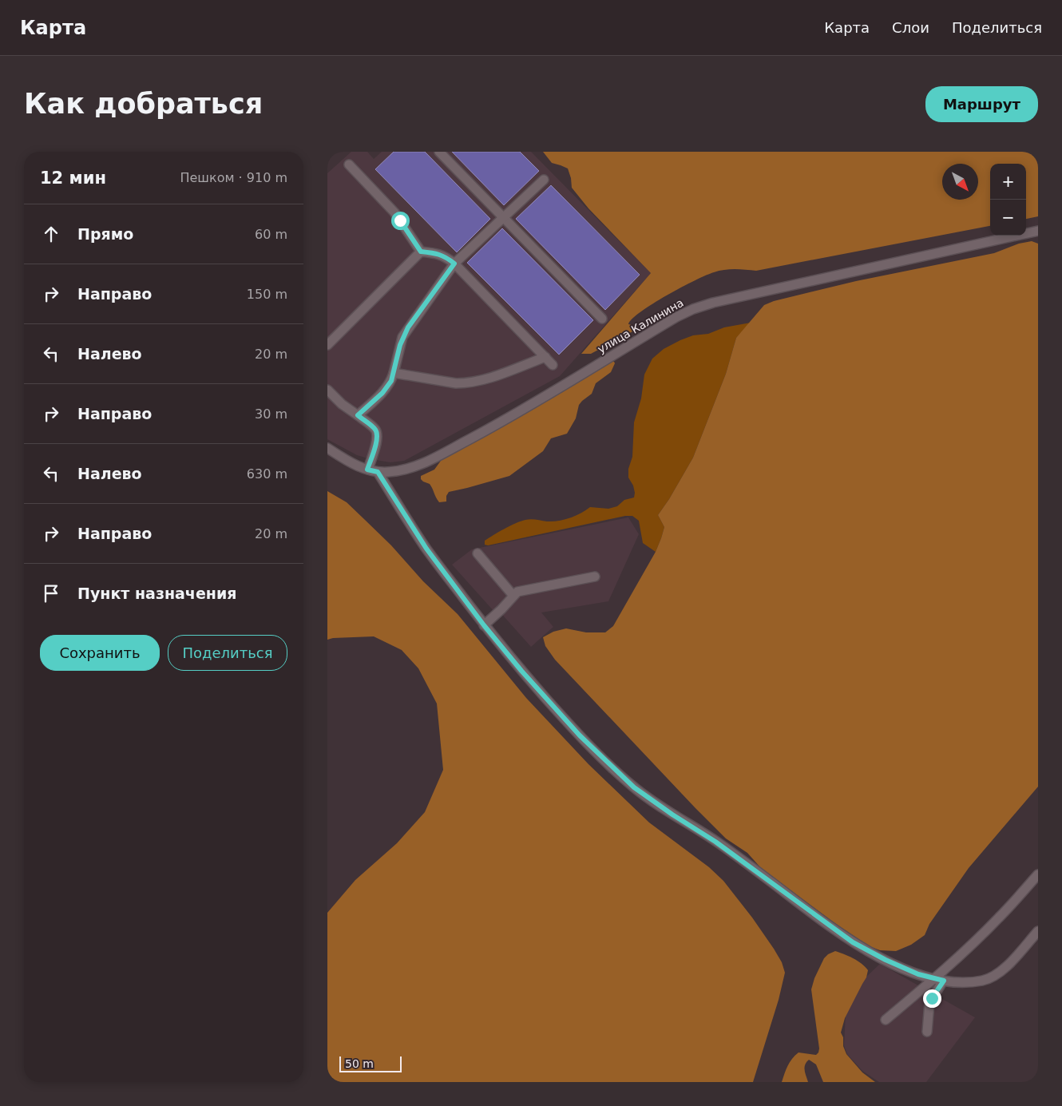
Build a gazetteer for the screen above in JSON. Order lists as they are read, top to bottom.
{
  "streets": {
    "street": ["улица Калинина"]
  },
  "scale_bar": "50 m",
  "north": "bottom right",
  "page": {
    "header": "Карта",
    "nav": ["Карта", "Слои", "Поделиться"],
    "buttons": [
      "Маршрут",
      ["Сохранить", "Поделиться"]
    ],
    "title": "Как добраться",
    "heading": ["12 мин", "Пешком · 910 m"],
    "map_buttons": ["+", "−"],
    "list": [
      ["Прямо", "60 m"],
      ["Направо", "150 m"],
      ["Налево", "20 m"],
      ["Направо", "30 m"],
      ["Налево", "630 m"],
      ["Направо", "20 m"],
      "Пункт назначения"
    ],
    "scale": "50 m"
  }
}
